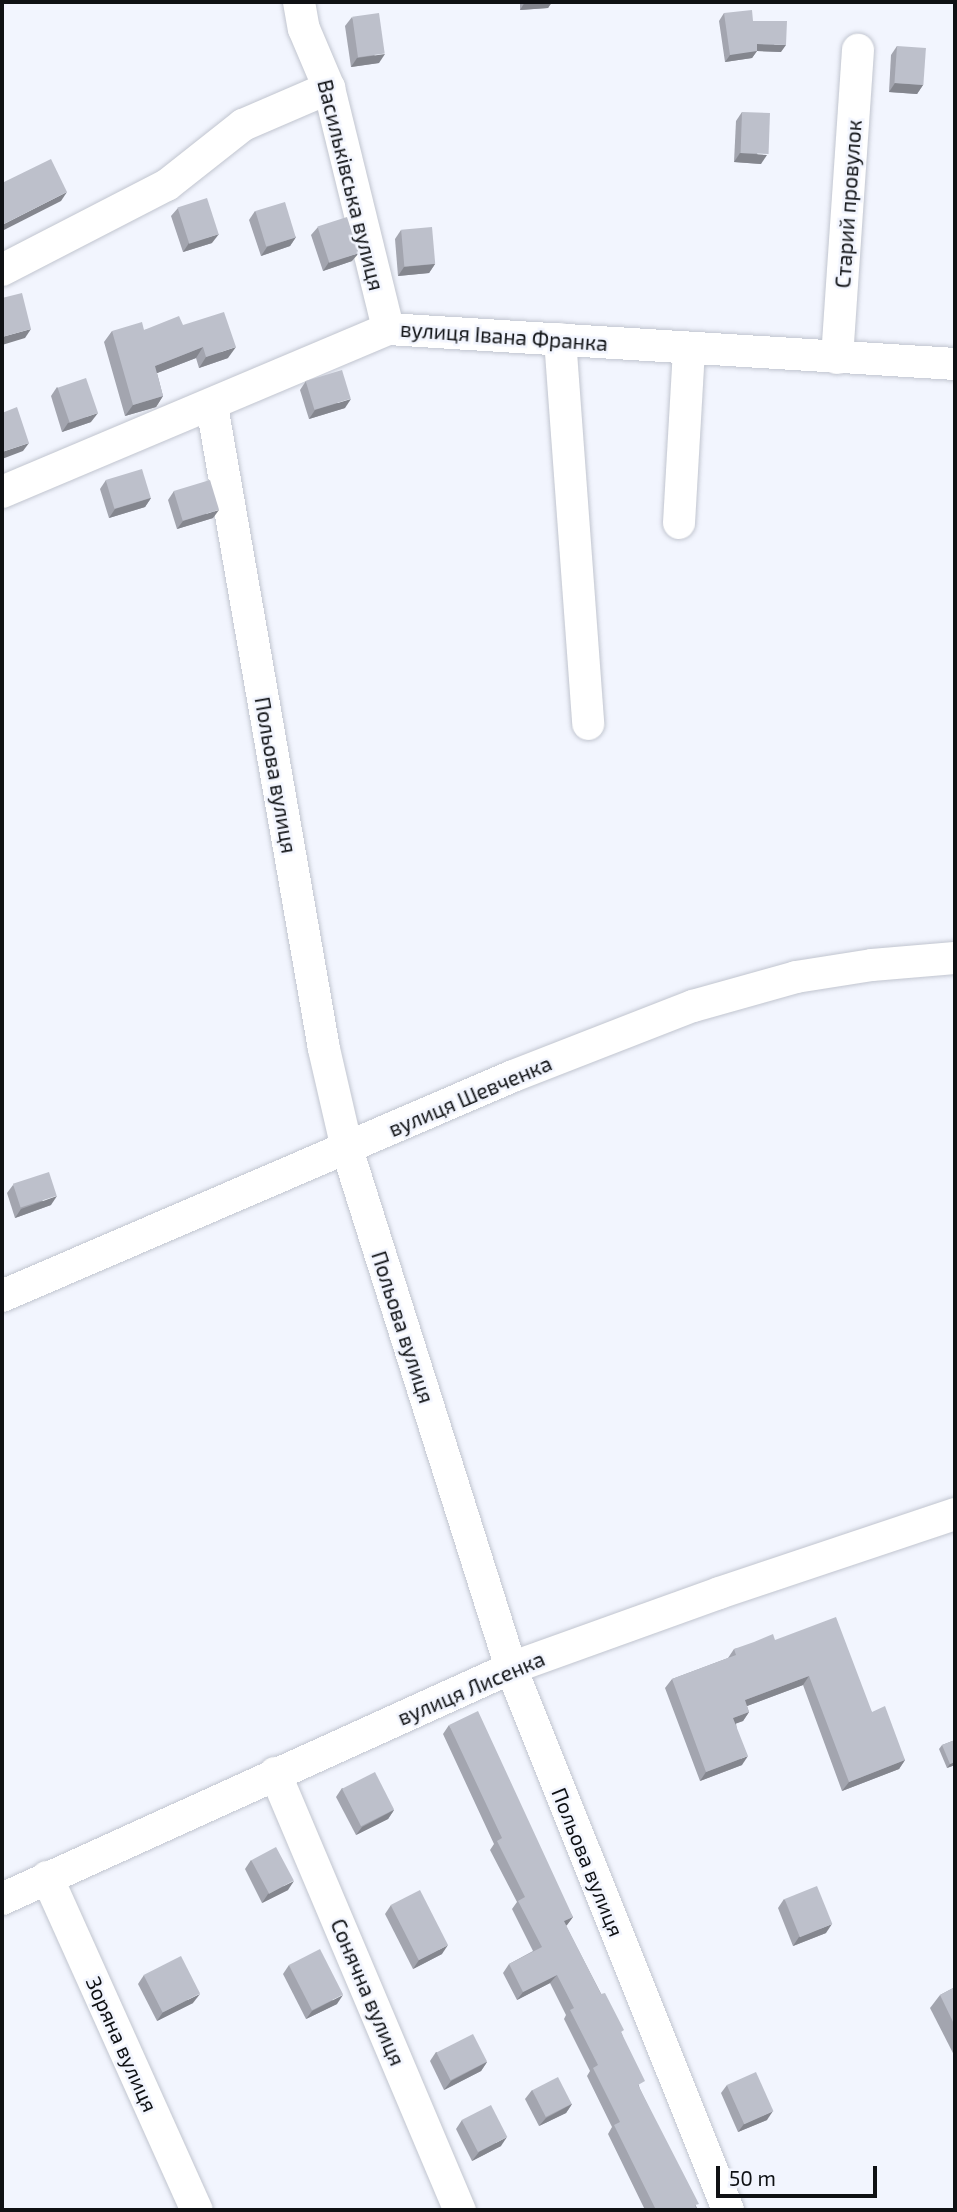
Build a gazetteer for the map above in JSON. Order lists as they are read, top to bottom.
{
  "streets": {
    "street": [
      "Васильківська вулиця",
      "Старий провулок",
      "вулиця Івана Франка",
      "Польова вулиця",
      "вулиця Шевченка",
      "вулиця Лисенка",
      "Сонячна вулиця",
      "Зоряна вулиця"
    ]
  },
  "crossings": [
    ["Васильківська вулиця", "вулиця Івана Франка"],
    ["Старий провулок", "вулиця Івана Франка"],
    ["вулиця Івана Франка", "Польова вулиця"],
    ["Польова вулиця", "вулиця Шевченка"],
    ["Польова вулиця", "вулиця Лисенка"],
    ["вулиця Лисенка", "Сонячна вулиця"],
    ["вулиця Лисенка", "Зоряна вулиця"]
  ],
  "scale_bar": "50 m"
}
